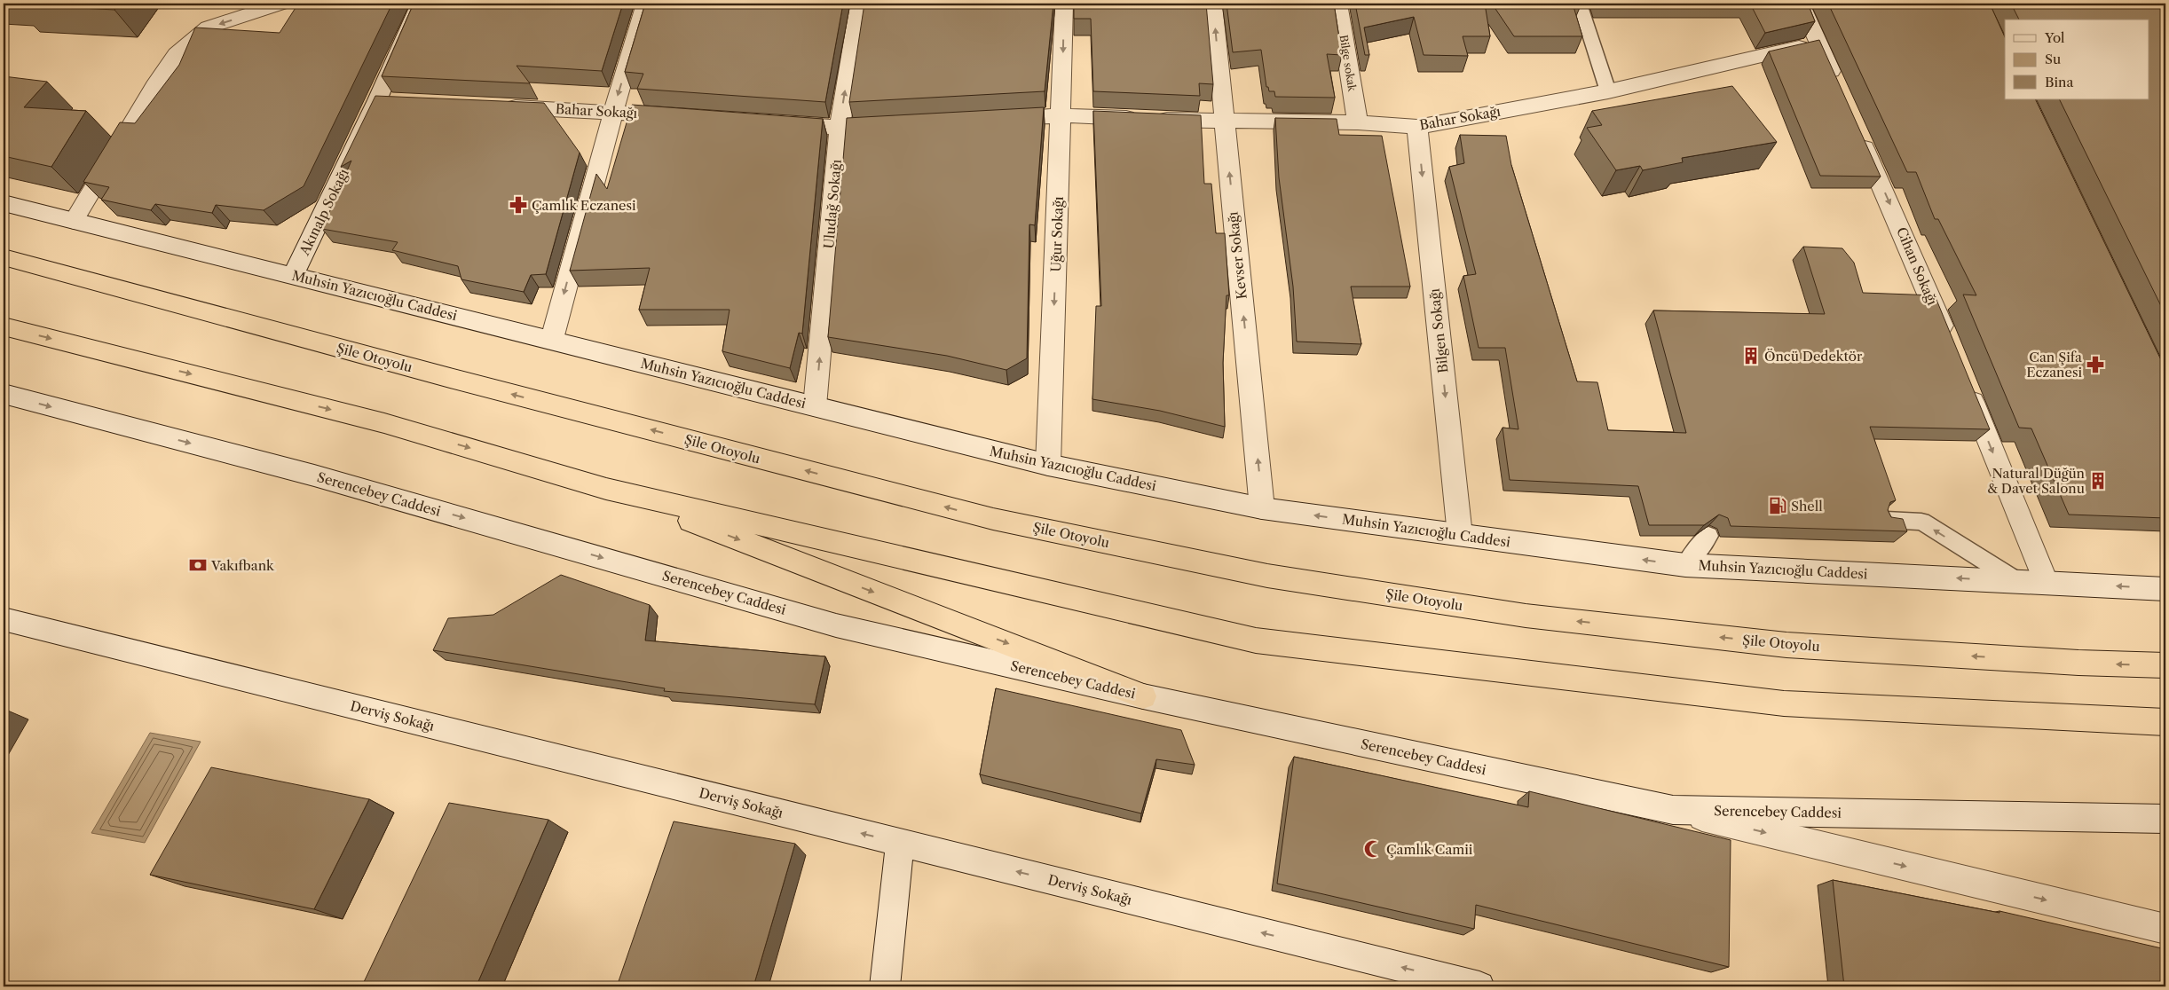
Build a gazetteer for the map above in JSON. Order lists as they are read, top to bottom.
{
  "streets": {
    "highway": ["Şile Otoyolu"],
    "street": [
      "Bilge sokak",
      "Bahar Sokağı",
      "Uludağ Sokağı",
      "Akınalp Sokağı",
      "Uğur Sokağı",
      "Kevser Sokağı",
      "Cihan Sokağı",
      "Muhsin Yazıcıoğlu Caddesi",
      "Bilgen Sokağı",
      "Serencebey Caddesi",
      "Derviş Sokağı"
    ]
  },
  "crossings": [
    ["Bilge sokak", "Bahar Sokağı"],
    ["Bahar Sokağı", "Uğur Sokağı"],
    ["Bahar Sokağı", "Kevser Sokağı"],
    ["Bahar Sokağı", "Bilgen Sokağı"],
    ["Uludağ Sokağı", "Muhsin Yazıcıoğlu Caddesi"],
    ["Akınalp Sokağı", "Muhsin Yazıcıoğlu Caddesi"],
    ["Uğur Sokağı", "Muhsin Yazıcıoğlu Caddesi"],
    ["Kevser Sokağı", "Muhsin Yazıcıoğlu Caddesi"],
    ["Muhsin Yazıcıoğlu Caddesi", "Bilgen Sokağı"]
  ],
  "one_way": [
    "Uludağ Sokağı",
    "Uğur Sokağı",
    "Kevser Sokağı",
    "Cihan Sokağı",
    "Muhsin Yazıcıoğlu Caddesi",
    "Bilgen Sokağı",
    "Serencebey Caddesi",
    "Derviş Sokağı"
  ],
  "places": {
    "pharmacy": ["Çamlık Eczanesi", "Can Şifa Eczanesi"],
    "building": ["Öncü Dedektör", "Natural Düğün & Davet Salonu"],
    "fuel station": ["Shell"],
    "bank": ["Vakıfbank"],
    "mosque": ["Çamlık Camii"]
  },
  "legend": ["Yol", "Su", "Bina"]
}
